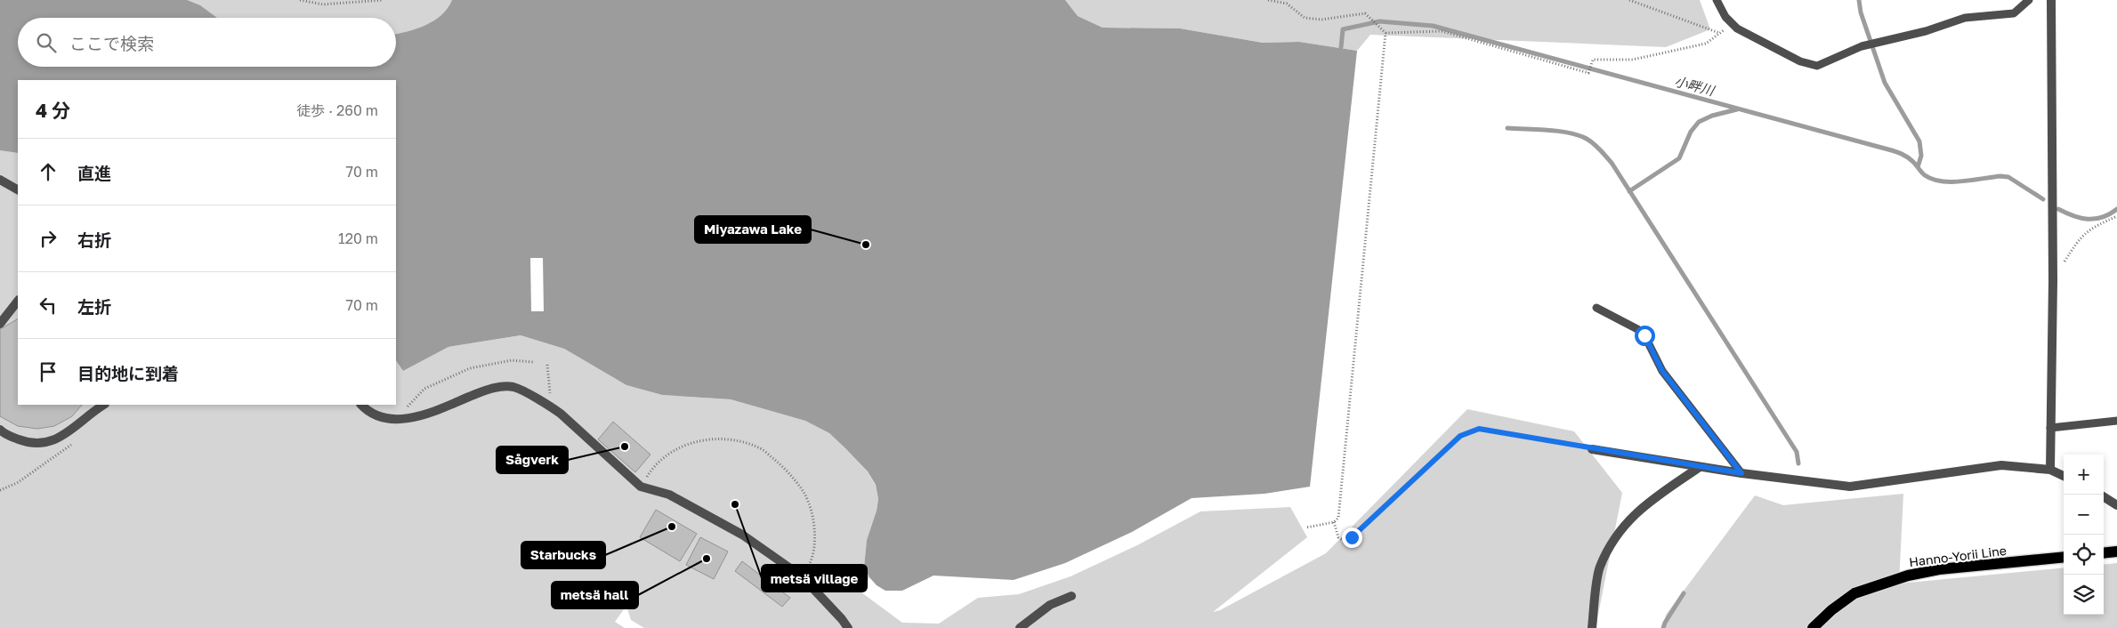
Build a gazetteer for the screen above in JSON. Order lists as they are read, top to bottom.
{
  "streets": {
    "main road": ["Hanno-Yorii Line"]
  },
  "water": ["小畔川"],
  "places": [
    "Miyazawa Lake",
    "Sågverk",
    "metsä village",
    "Starbucks",
    "metsä hall"
  ],
  "page": {
    "search": "ここで検索",
    "heading": ["4 分", "徒歩 · 260 m"],
    "list": [
      ["直進", "70 m"],
      ["右折", "120 m"],
      ["左折", "70 m"],
      "目的地に到着"
    ],
    "map_buttons": ["+", "−"]
  }
}
